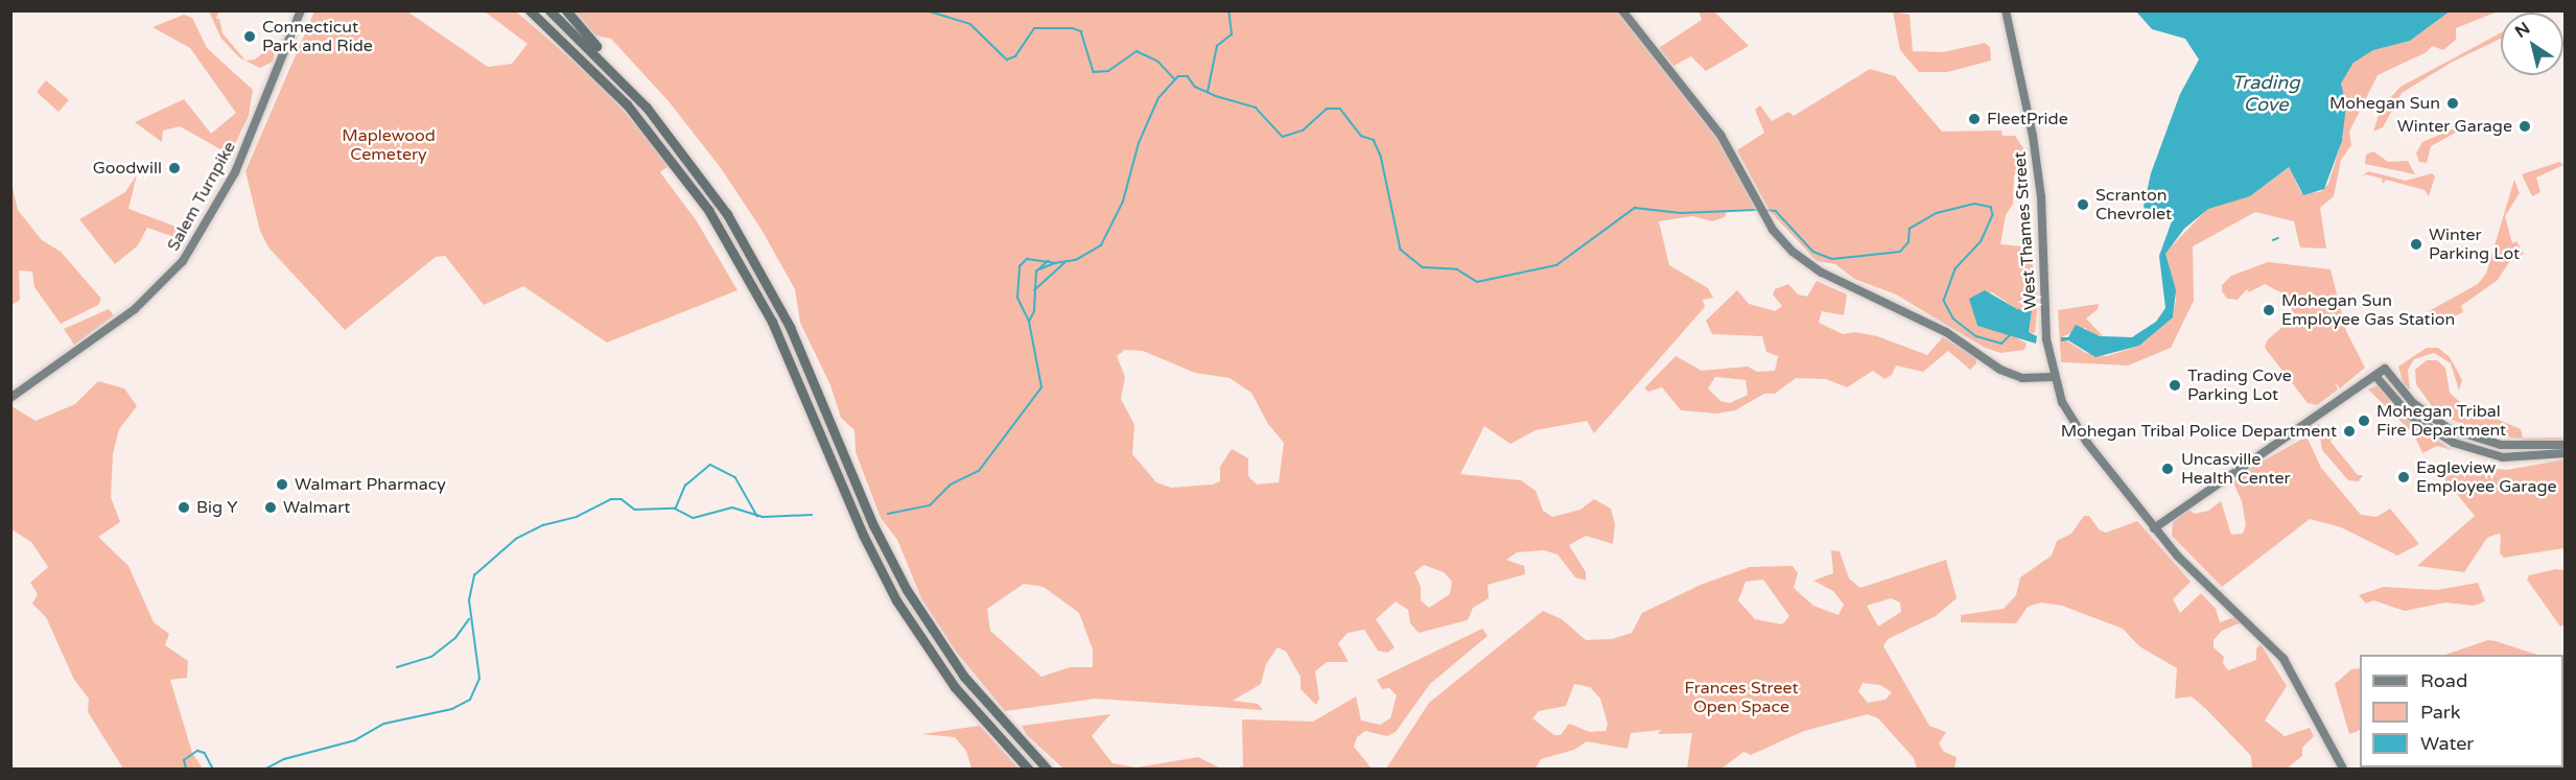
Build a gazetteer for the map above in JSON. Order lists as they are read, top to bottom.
{
  "streets": {
    "main road": ["Salem Turnpike", "West Thames Street"]
  },
  "water": ["Trading Cove"],
  "parks": ["Maplewood Cemetery", "Frances Street Open Space"],
  "places": [
    "Connecticut Park and Ride",
    "Mohegan Sun",
    "FleetPride",
    "Winter Garage",
    "Goodwill",
    "Scranton Chevrolet",
    "Winter Parking Lot",
    "Mohegan Sun Employee Gas Station",
    "Trading Cove Parking Lot",
    "Mohegan Tribal Fire Department",
    "Mohegan Tribal Police Department",
    "Uncasville Health Center",
    "Eagleview Employee Garage",
    "Walmart Pharmacy",
    "Big Y",
    "Walmart"
  ],
  "legend": ["Road", "Park", "Water"],
  "north": "top left"
}
